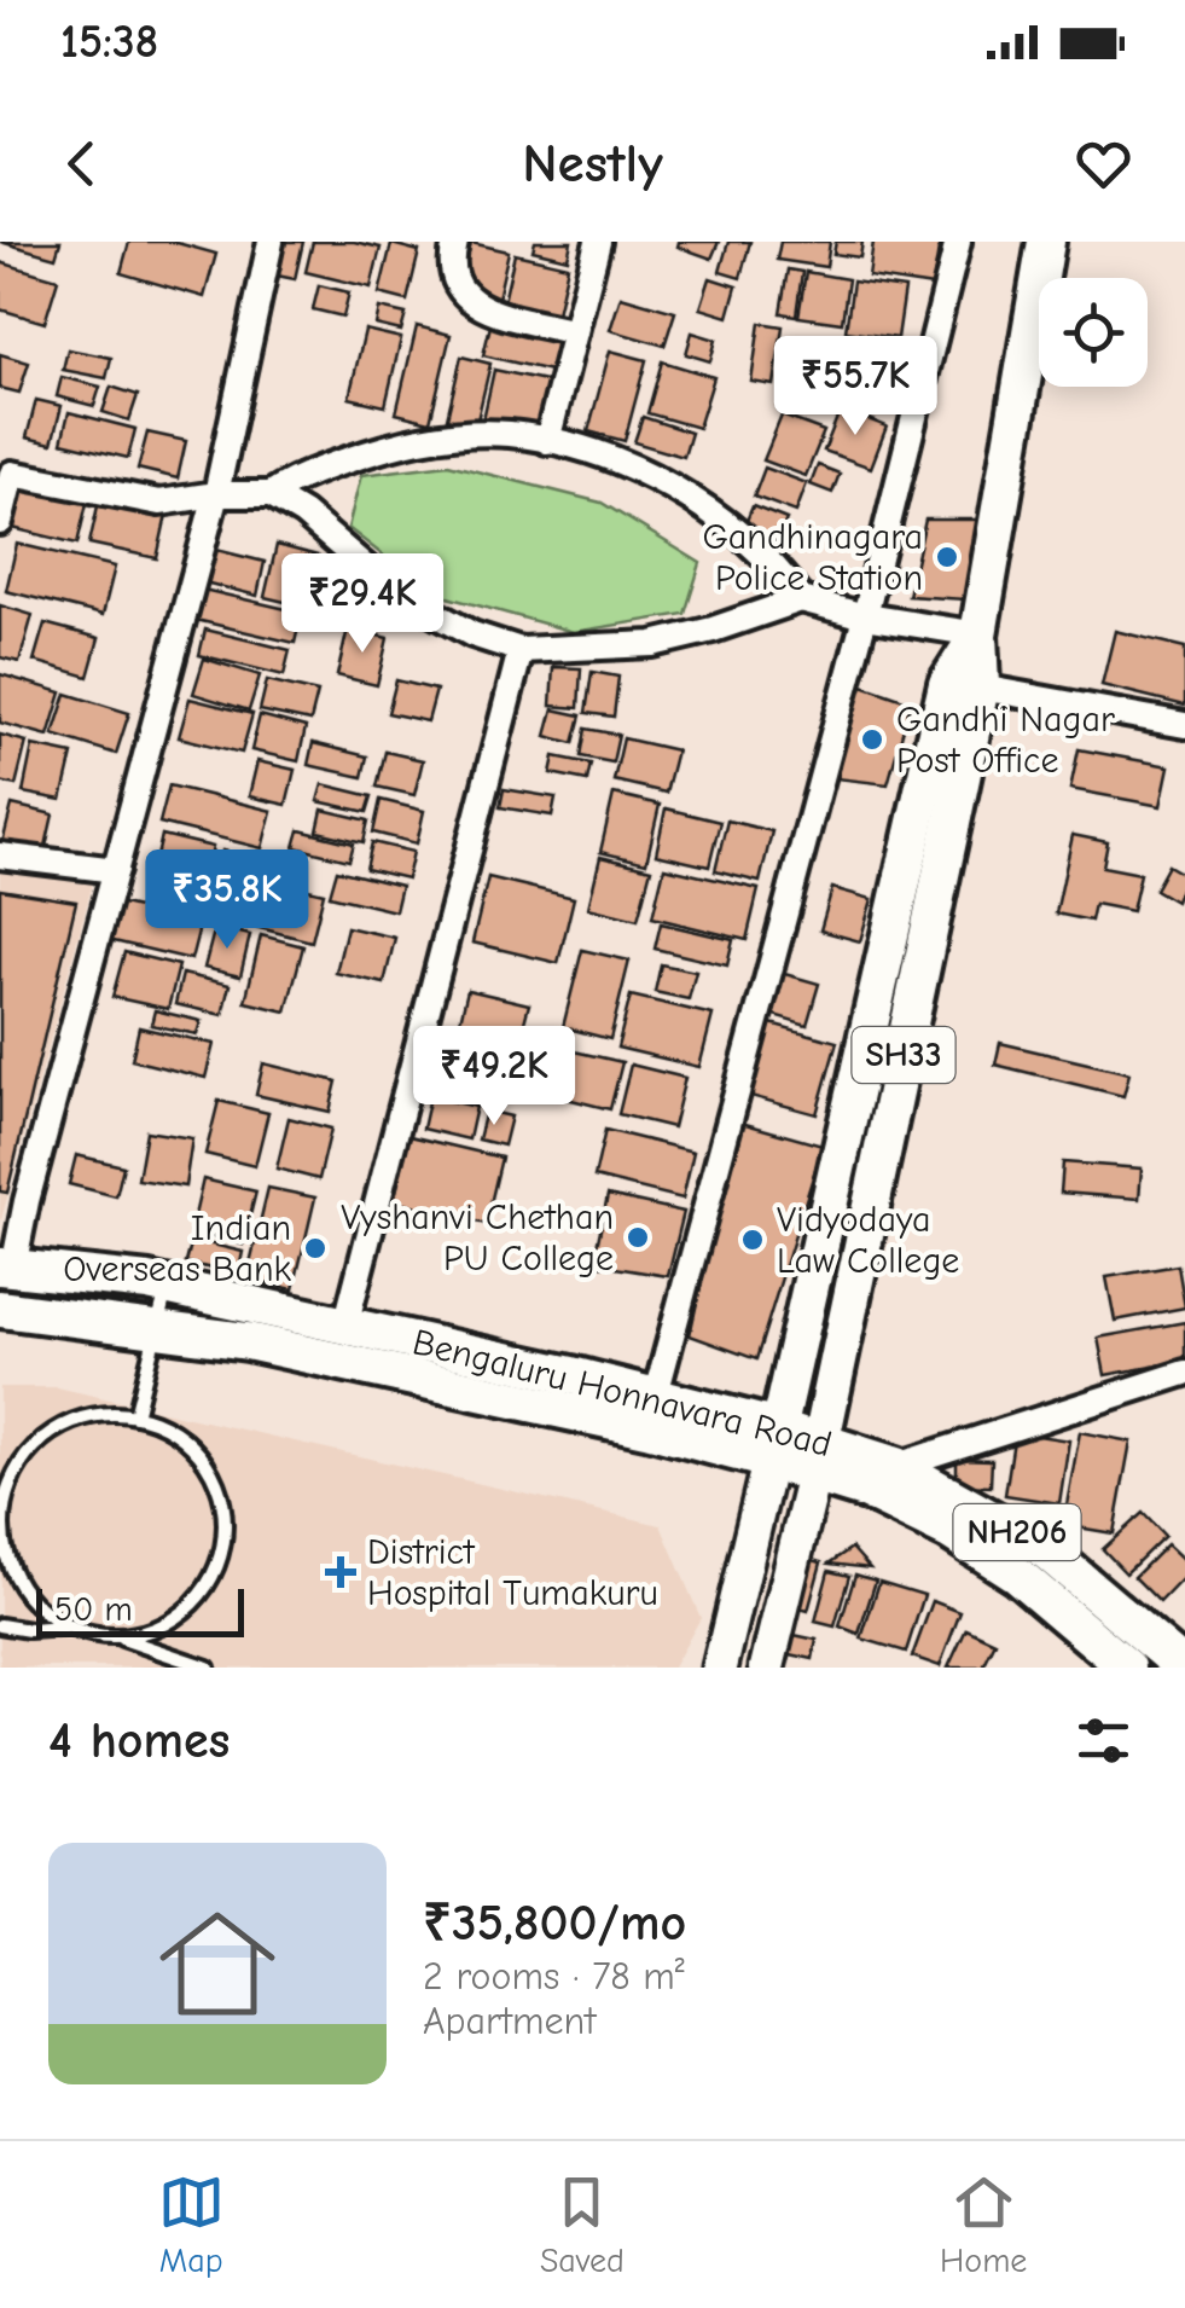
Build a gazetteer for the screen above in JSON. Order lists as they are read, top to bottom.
{
  "streets": {
    "main road": ["SH33", "Bengaluru Honnavara Road", "NH206"]
  },
  "crossings": [
    ["SH33", "Bengaluru Honnavara Road"],
    ["SH33", "NH206"],
    ["Bengaluru Honnavara Road", "NH206"]
  ],
  "places": {
    "other": [
      "Gandhinagara Police Station",
      "Gandhi Nagar Post Office",
      "Vyshanvi Chethan PU College",
      "Vidyodaya Law College",
      "Indian Overseas Bank"
    ],
    "health": ["District Hospital Tumakuru"]
  },
  "scale_bar": "50 m",
  "page": {
    "status": "15:38",
    "header": "Nestly",
    "price": [
      "₹55.7K",
      "₹29.4K",
      "₹35.8K",
      "₹49.2K"
    ],
    "scale": "50 m",
    "heading": "4 homes",
    "list": [
      {
        "name": "₹35,800/mo",
        "note": "2 rooms · 78 m² · Apartment"
      }
    ],
    "tabs": ["Map", "Saved", "Home"]
  }
}
